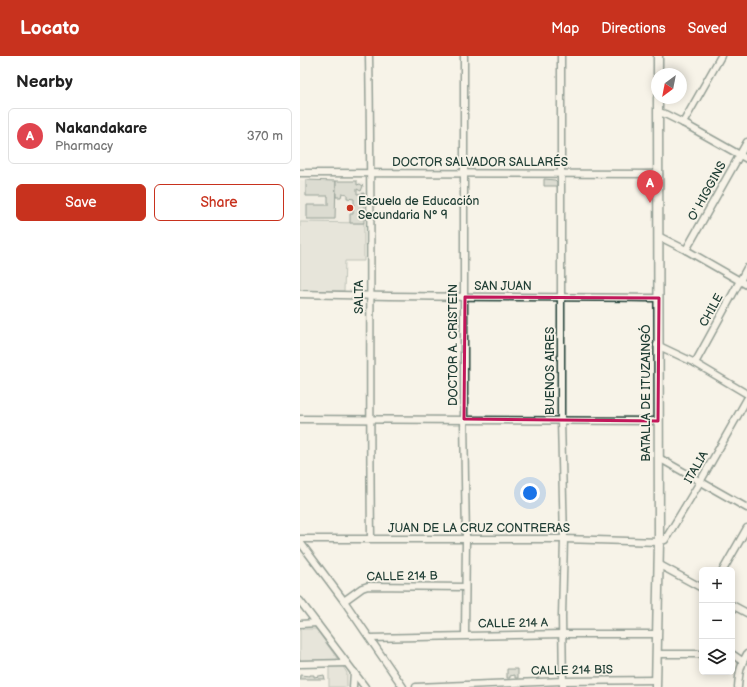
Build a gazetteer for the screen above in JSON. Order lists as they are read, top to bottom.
{
  "streets": {
    "main road": ["BATALLA DE ITUZAINGÓ"],
    "street": [
      "DOCTOR SALVADOR SALLARÉS",
      "O' HIGGINS",
      "SAN JUAN",
      "SALTA",
      "CHILE",
      "DOCTOR A. CRISTEIN",
      "BUENOS AIRES",
      "ITALIA",
      "JUAN DE LA CRUZ CONTRERAS",
      "CALLE 214 B",
      "CALLE 214 A",
      "CALLE 214 BIS"
    ]
  },
  "crossings": [
    ["DOCTOR SALVADOR SALLARÉS", "SALTA"],
    ["DOCTOR SALVADOR SALLARÉS", "DOCTOR A. CRISTEIN"],
    ["DOCTOR SALVADOR SALLARÉS", "BUENOS AIRES"],
    ["DOCTOR SALVADOR SALLARÉS", "BATALLA DE ITUZAINGÓ"],
    ["SAN JUAN", "SALTA"],
    ["SAN JUAN", "DOCTOR A. CRISTEIN"],
    ["SAN JUAN", "BUENOS AIRES"],
    ["SAN JUAN", "BATALLA DE ITUZAINGÓ"],
    ["SALTA", "JUAN DE LA CRUZ CONTRERAS"],
    ["DOCTOR A. CRISTEIN", "JUAN DE LA CRUZ CONTRERAS"],
    ["DOCTOR A. CRISTEIN", "CALLE 214 B"],
    ["DOCTOR A. CRISTEIN", "CALLE 214 A"],
    ["BUENOS AIRES", "JUAN DE LA CRUZ CONTRERAS"],
    ["BUENOS AIRES", "CALLE 214 A"],
    ["BUENOS AIRES", "CALLE 214 BIS"],
    ["BATALLA DE ITUZAINGÓ", "ITALIA"],
    ["BATALLA DE ITUZAINGÓ", "JUAN DE LA CRUZ CONTRERAS"],
    ["BATALLA DE ITUZAINGÓ", "CALLE 214 A"],
    ["BATALLA DE ITUZAINGÓ", "CALLE 214 BIS"],
    ["ITALIA", "JUAN DE LA CRUZ CONTRERAS"]
  ],
  "places": ["Escuela de Educación Secundaria N° 9"],
  "north": "bottom left",
  "page": {
    "header": "Locato",
    "nav": ["Map", "Directions", "Saved"],
    "heading": "Nearby",
    "list": [
      {
        "mark": "A",
        "name": "Nakandakare",
        "note": "Pharmacy",
        "value": "370 m"
      }
    ],
    "pins": "A",
    "buttons": ["Save", "Share"],
    "map_buttons": ["+", "−"]
  }
}
